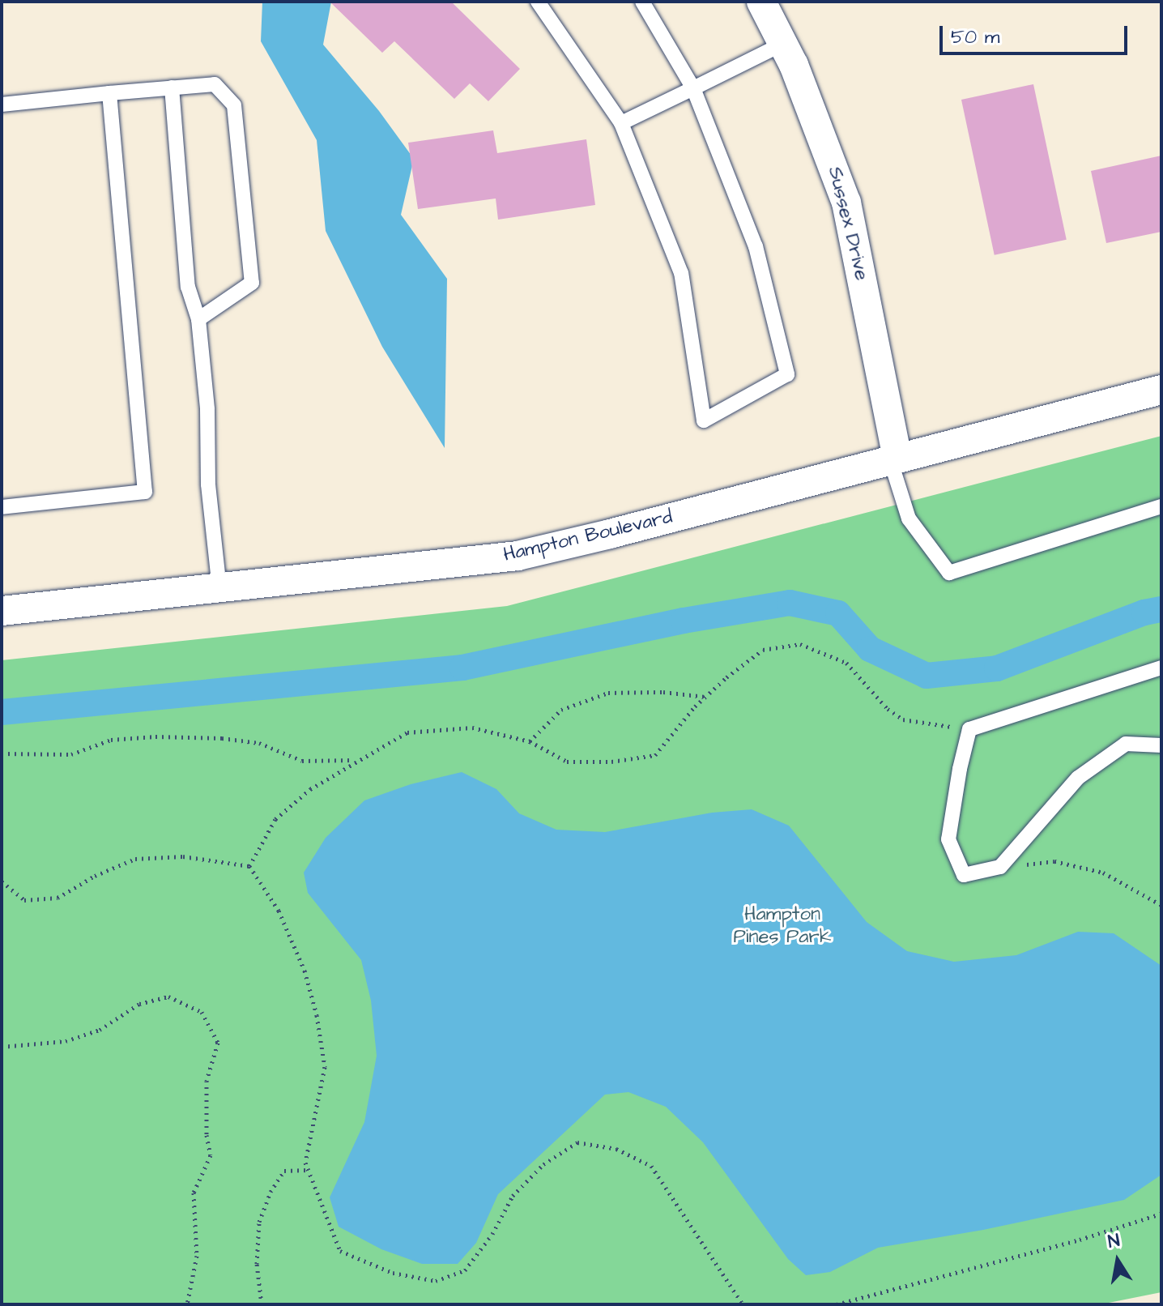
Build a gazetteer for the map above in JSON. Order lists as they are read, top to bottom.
{
  "streets": {
    "street": ["Sussex Drive", "Hampton Boulevard"]
  },
  "crossings": [
    ["Sussex Drive", "Hampton Boulevard"]
  ],
  "parks": ["Hampton Pines Park"],
  "scale_bar": "50 m",
  "north": "top"
}
